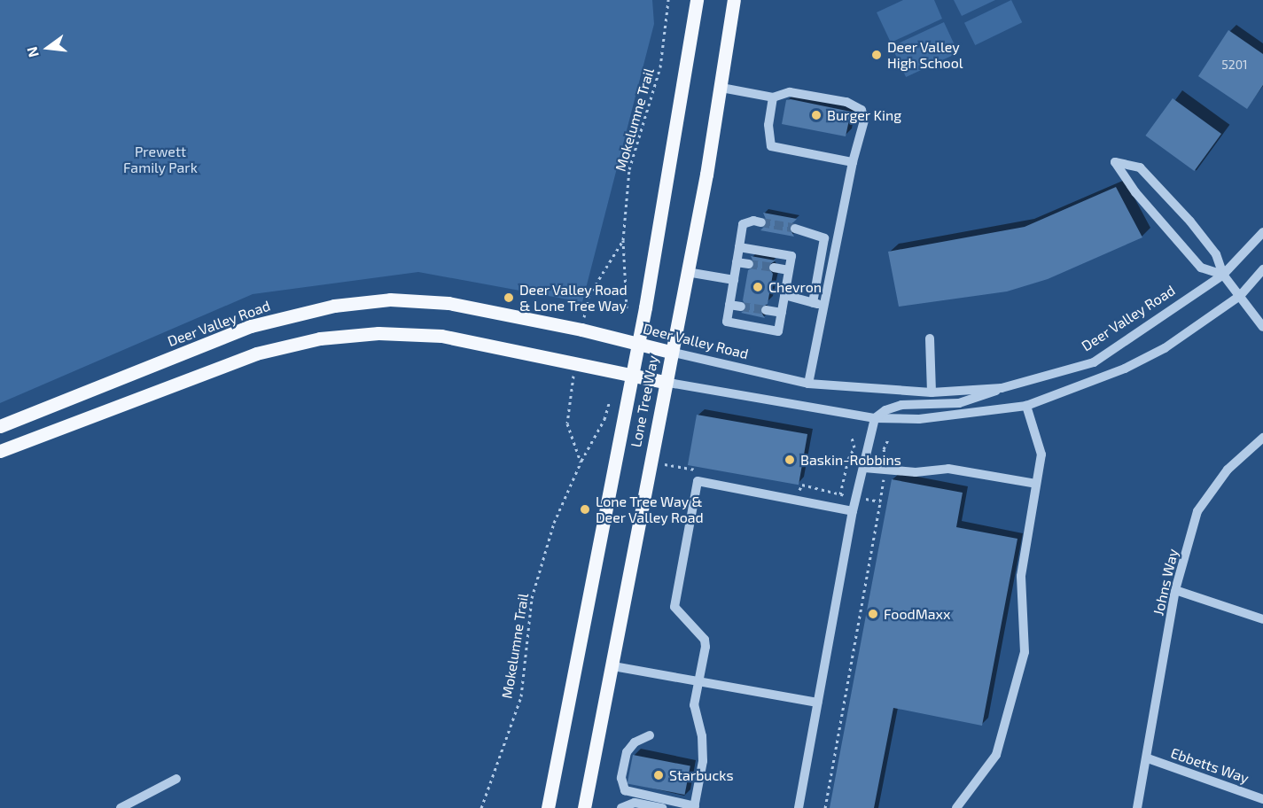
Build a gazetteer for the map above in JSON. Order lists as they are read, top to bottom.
{
  "streets": {
    "main road": ["Deer Valley Road", "Lone Tree Way"],
    "street": ["Johns Way", "Ebbetts Way"],
    "path": ["Mokelumne Trail"]
  },
  "crossings": [
    ["Deer Valley Road", "Lone Tree Way"],
    ["Johns Way", "Ebbetts Way"]
  ],
  "parks": ["Prewett Family Park"],
  "places": [
    "Deer Valley High School",
    "Burger King",
    "Chevron",
    "Deer Valley Road & Lone Tree Way",
    "Baskin-Robbins",
    "Lone Tree Way & Deer Valley Road",
    "FoodMaxx",
    "Starbucks"
  ],
  "house_numbers": ["5201"],
  "north": "left"
}
